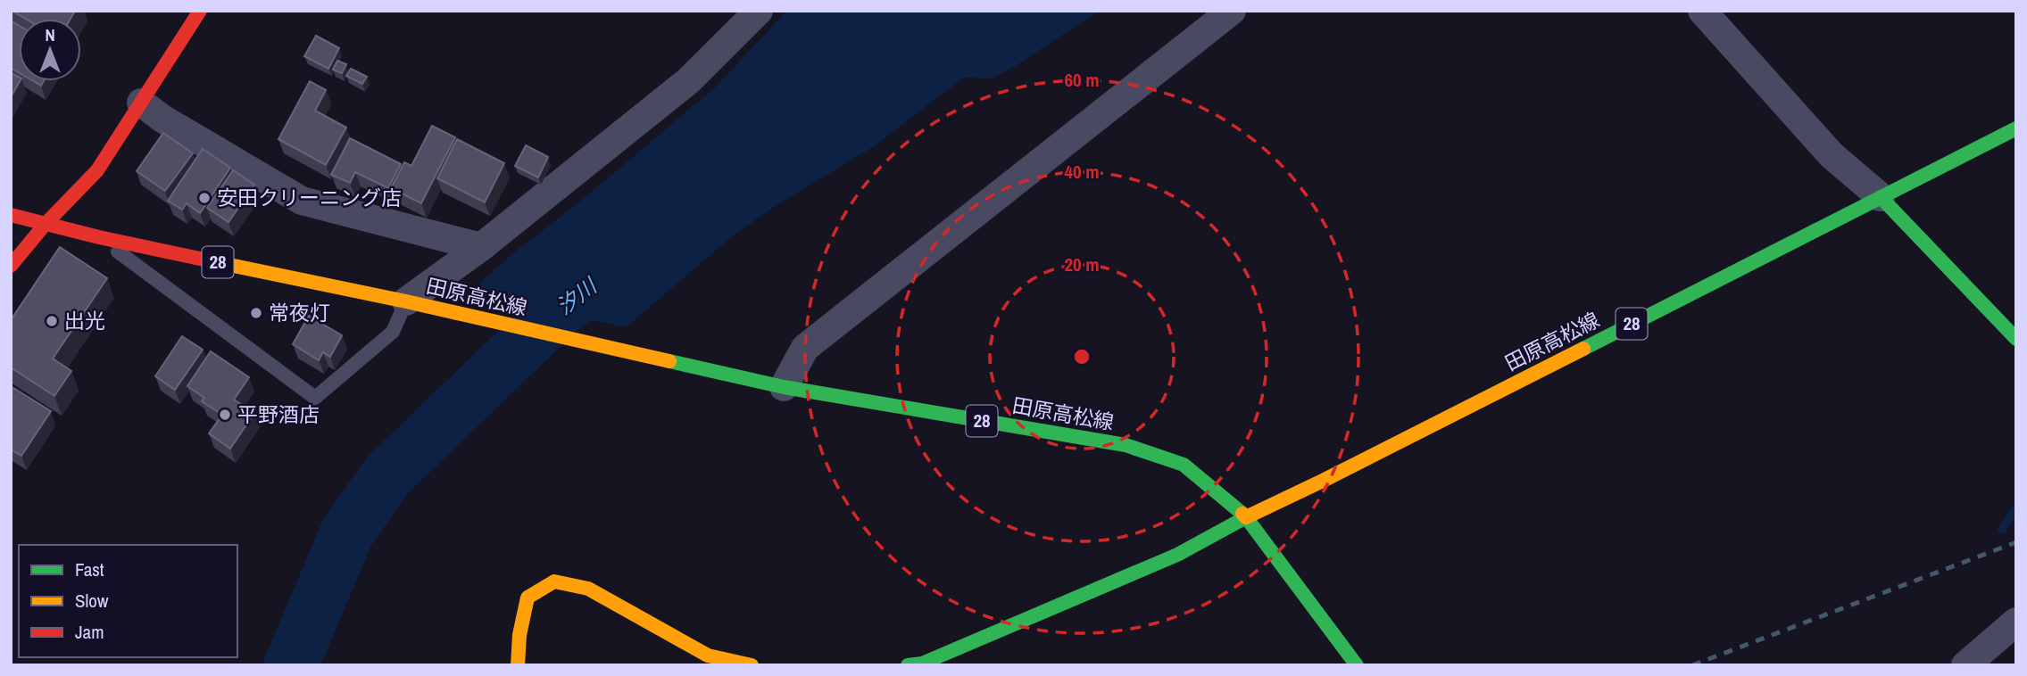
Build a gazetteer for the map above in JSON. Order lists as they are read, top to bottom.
{
  "streets": {
    "main road": ["28", "田原高松線"]
  },
  "water": ["汐川"],
  "places": [
    "安田クリーニング店",
    "常夜灯",
    "出光",
    "平野酒店"
  ],
  "legend": ["Fast", "Slow", "Jam"],
  "north": "top",
  "rings": ["60 m", "40 m", "20 m"]
}
